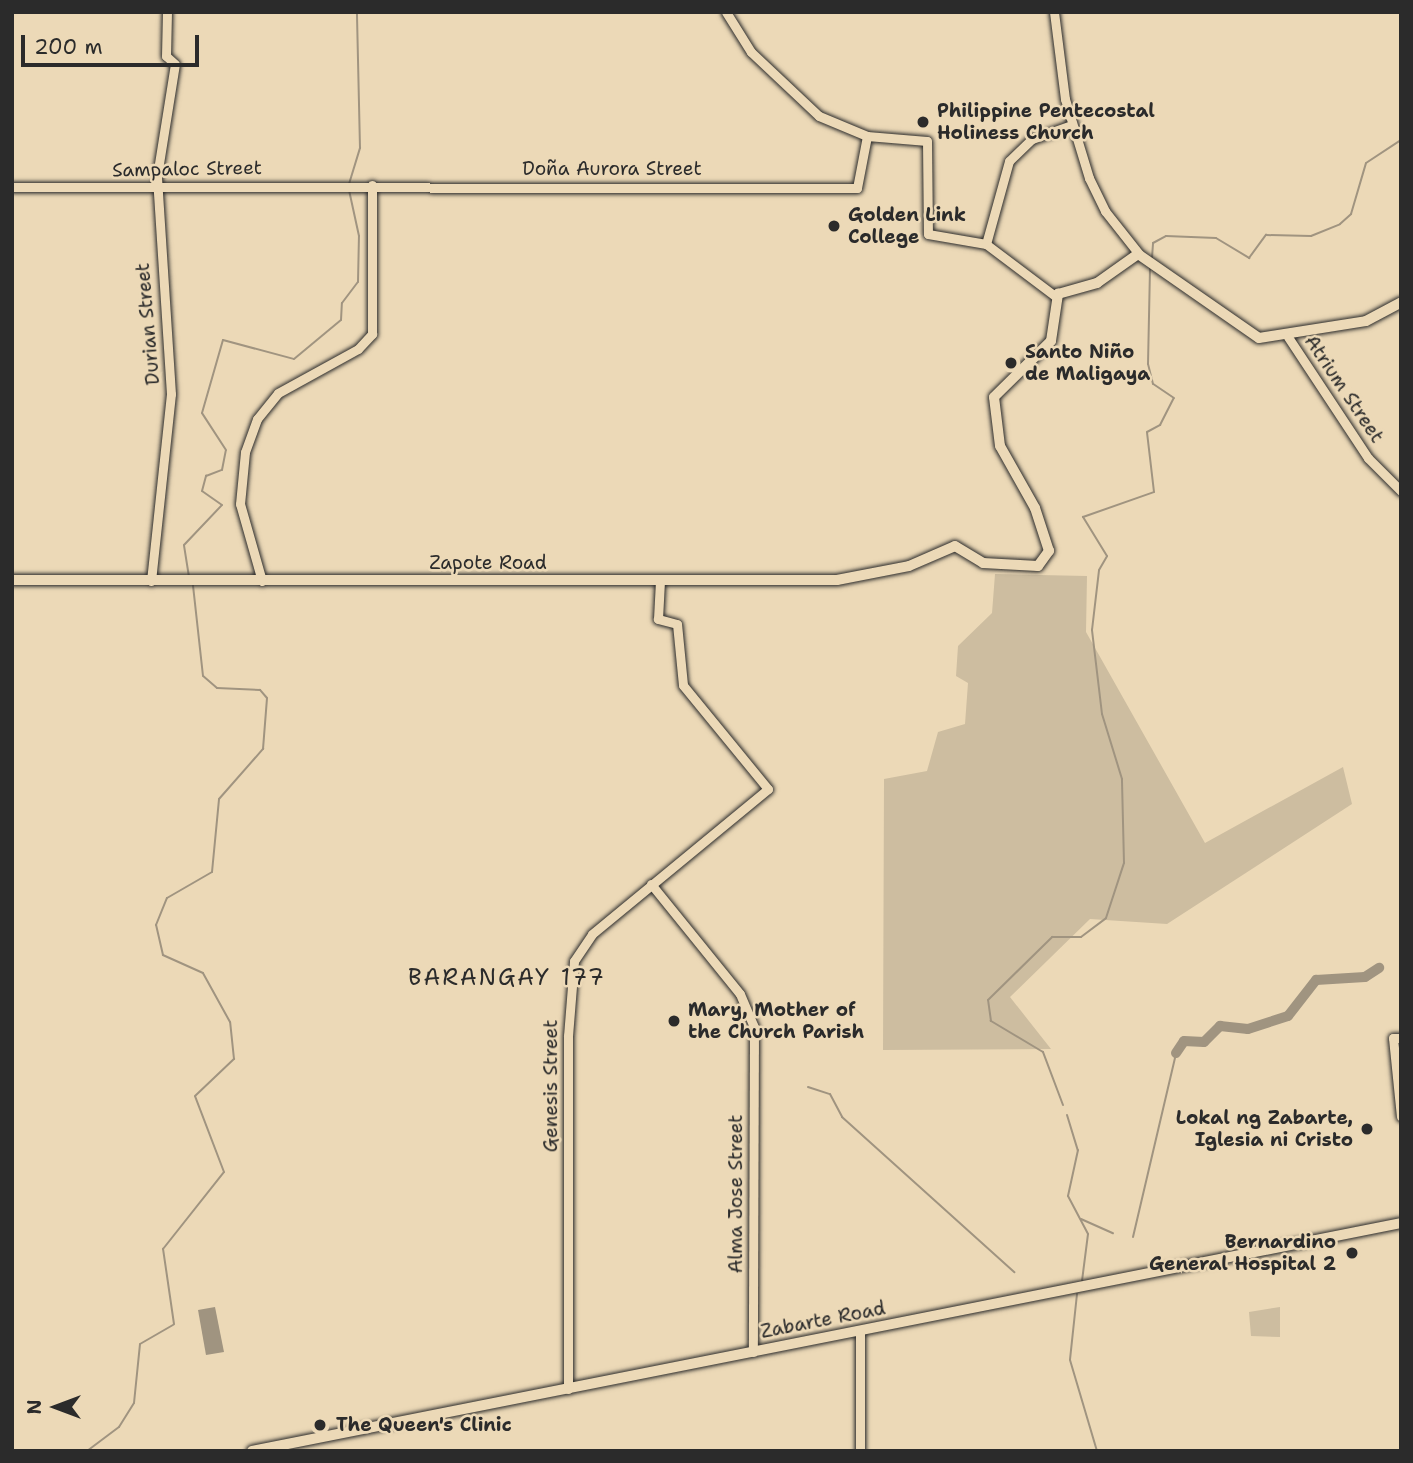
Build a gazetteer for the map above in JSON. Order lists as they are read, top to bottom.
{
  "streets": {
    "main road": ["Zapote Road", "Zabarte Road"],
    "street": [
      "Sampaloc Street",
      "Doña Aurora Street",
      "Durian Street",
      "Atrium Street",
      "Genesis Street",
      "Alma Jose Street"
    ]
  },
  "crossings": [
    ["Sampaloc Street", "Doña Aurora Street"],
    ["Sampaloc Street", "Durian Street"],
    ["Durian Street", "Zapote Road"],
    ["Zapote Road", "Genesis Street"],
    ["Genesis Street", "Alma Jose Street"],
    ["Genesis Street", "Zabarte Road"],
    ["Alma Jose Street", "Zabarte Road"]
  ],
  "districts": ["BARANGAY 177"],
  "places": [
    "Philippine Pentecostal Holiness Church",
    "Golden Link College",
    "Santo Niño de Maligaya",
    "Mary, Mother of the Church Parish",
    "Lokal ng Zabarte, Iglesia ni Cristo",
    "Bernardino General Hospital 2",
    "The Queen's Clinic"
  ],
  "scale_bar": "200 m",
  "north": "left"
}
